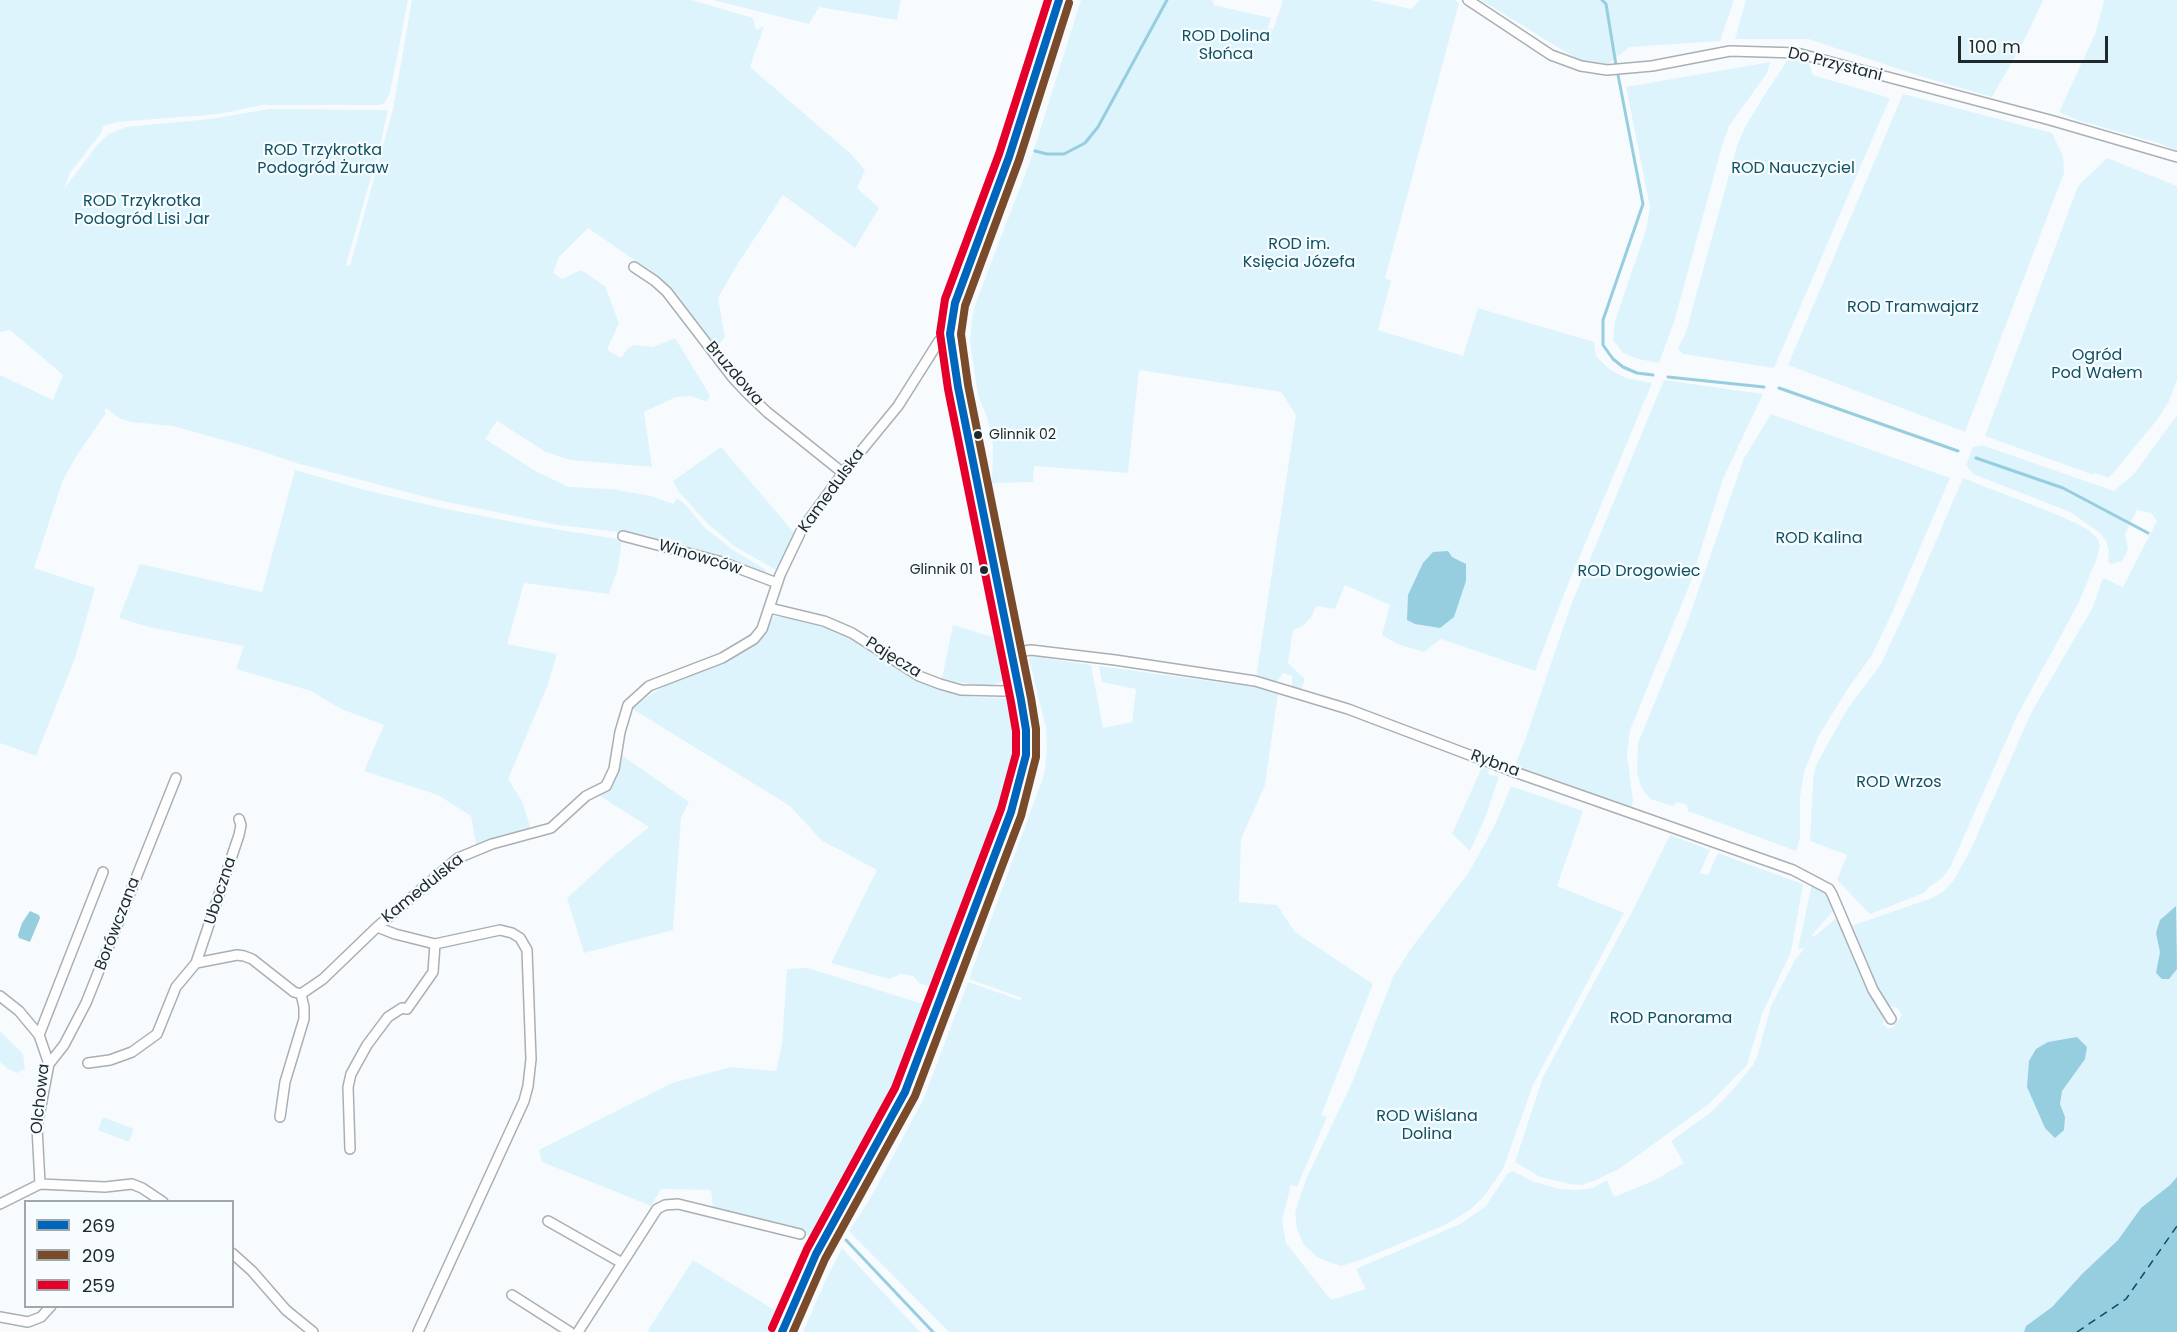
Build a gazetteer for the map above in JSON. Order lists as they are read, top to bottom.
{
  "streets": {
    "street": [
      "Do Przystani",
      "Bruzdowa",
      "Kamedulska",
      "Winowców",
      "Pajęcza",
      "Rybna",
      "Uboczna",
      "Borówczana",
      "Olchowa"
    ]
  },
  "crossings": [
    ["Bruzdowa", "Kamedulska"],
    ["Kamedulska", "Winowców"],
    ["Kamedulska", "Pajęcza"],
    ["Borówczana", "Olchowa"]
  ],
  "parks": [
    "ROD Dolina Słońca",
    "ROD Trzykrotka Podogród Żuraw",
    "ROD Nauczyciel",
    "ROD Trzykrotka Podogród Lisi Jar",
    "ROD im. Księcia Józefa",
    "ROD Tramwajarz",
    "Ogród Pod Wałem",
    "ROD Kalina",
    "ROD Drogowiec",
    "ROD Wrzos",
    "ROD Panorama",
    "ROD Wiślana Dolina"
  ],
  "places": ["Glinnik 02", "Glinnik 01"],
  "lines": ["transit line 269", "transit line 259", "transit line 209"],
  "legend": ["269", "209", "259"],
  "scale_bar": "100 m"
}
